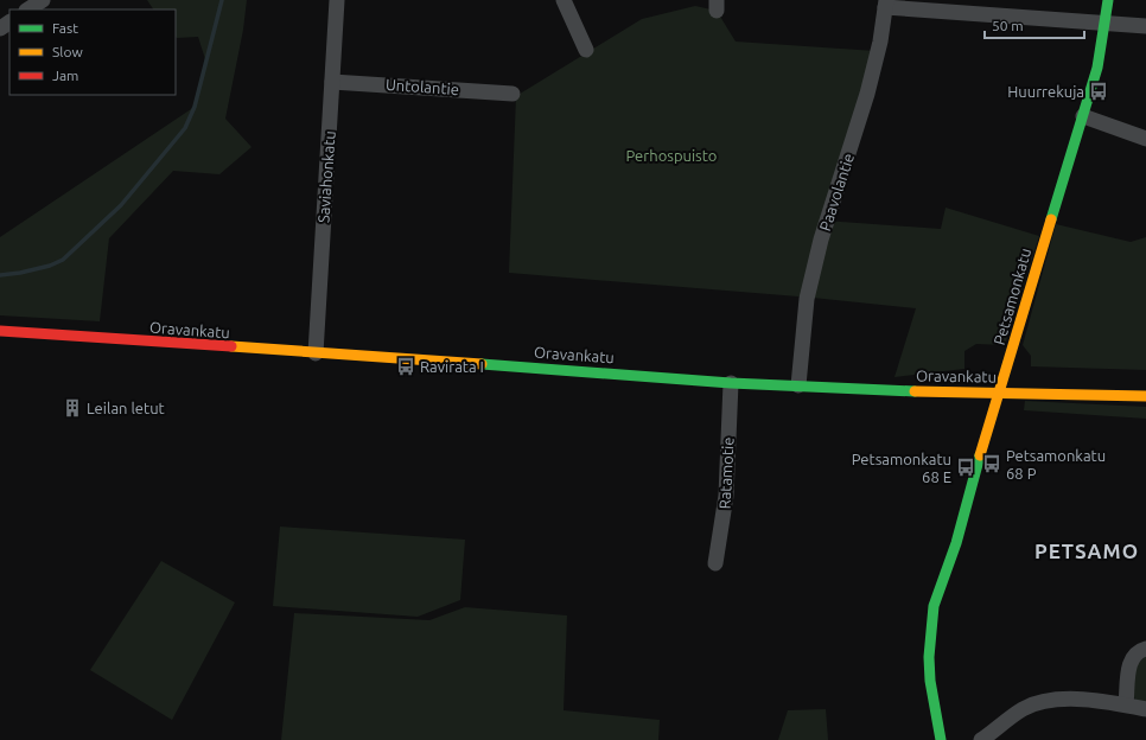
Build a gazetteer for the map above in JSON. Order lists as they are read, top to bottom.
{
  "streets": {
    "street": [
      "Untolantie",
      "Saviahonkatu",
      "Paavolantie",
      "Petsamonkatu",
      "Oravankatu",
      "Ratamotie"
    ]
  },
  "crossings": [
    ["Untolantie", "Saviahonkatu"],
    ["Saviahonkatu", "Oravankatu"],
    ["Paavolantie", "Oravankatu"],
    ["Petsamonkatu", "Oravankatu"],
    ["Oravankatu", "Ratamotie"]
  ],
  "districts": ["PETSAMO"],
  "parks": ["Perhospuisto"],
  "places": {
    "bus stop": [
      "Huurrekuja",
      "Ravirata I",
      "Petsamonkatu 68 P",
      "Petsamonkatu 68 E"
    ],
    "building": ["Leilan letut"]
  },
  "legend": ["Fast", "Slow", "Jam"],
  "scale_bar": "50 m"
}
